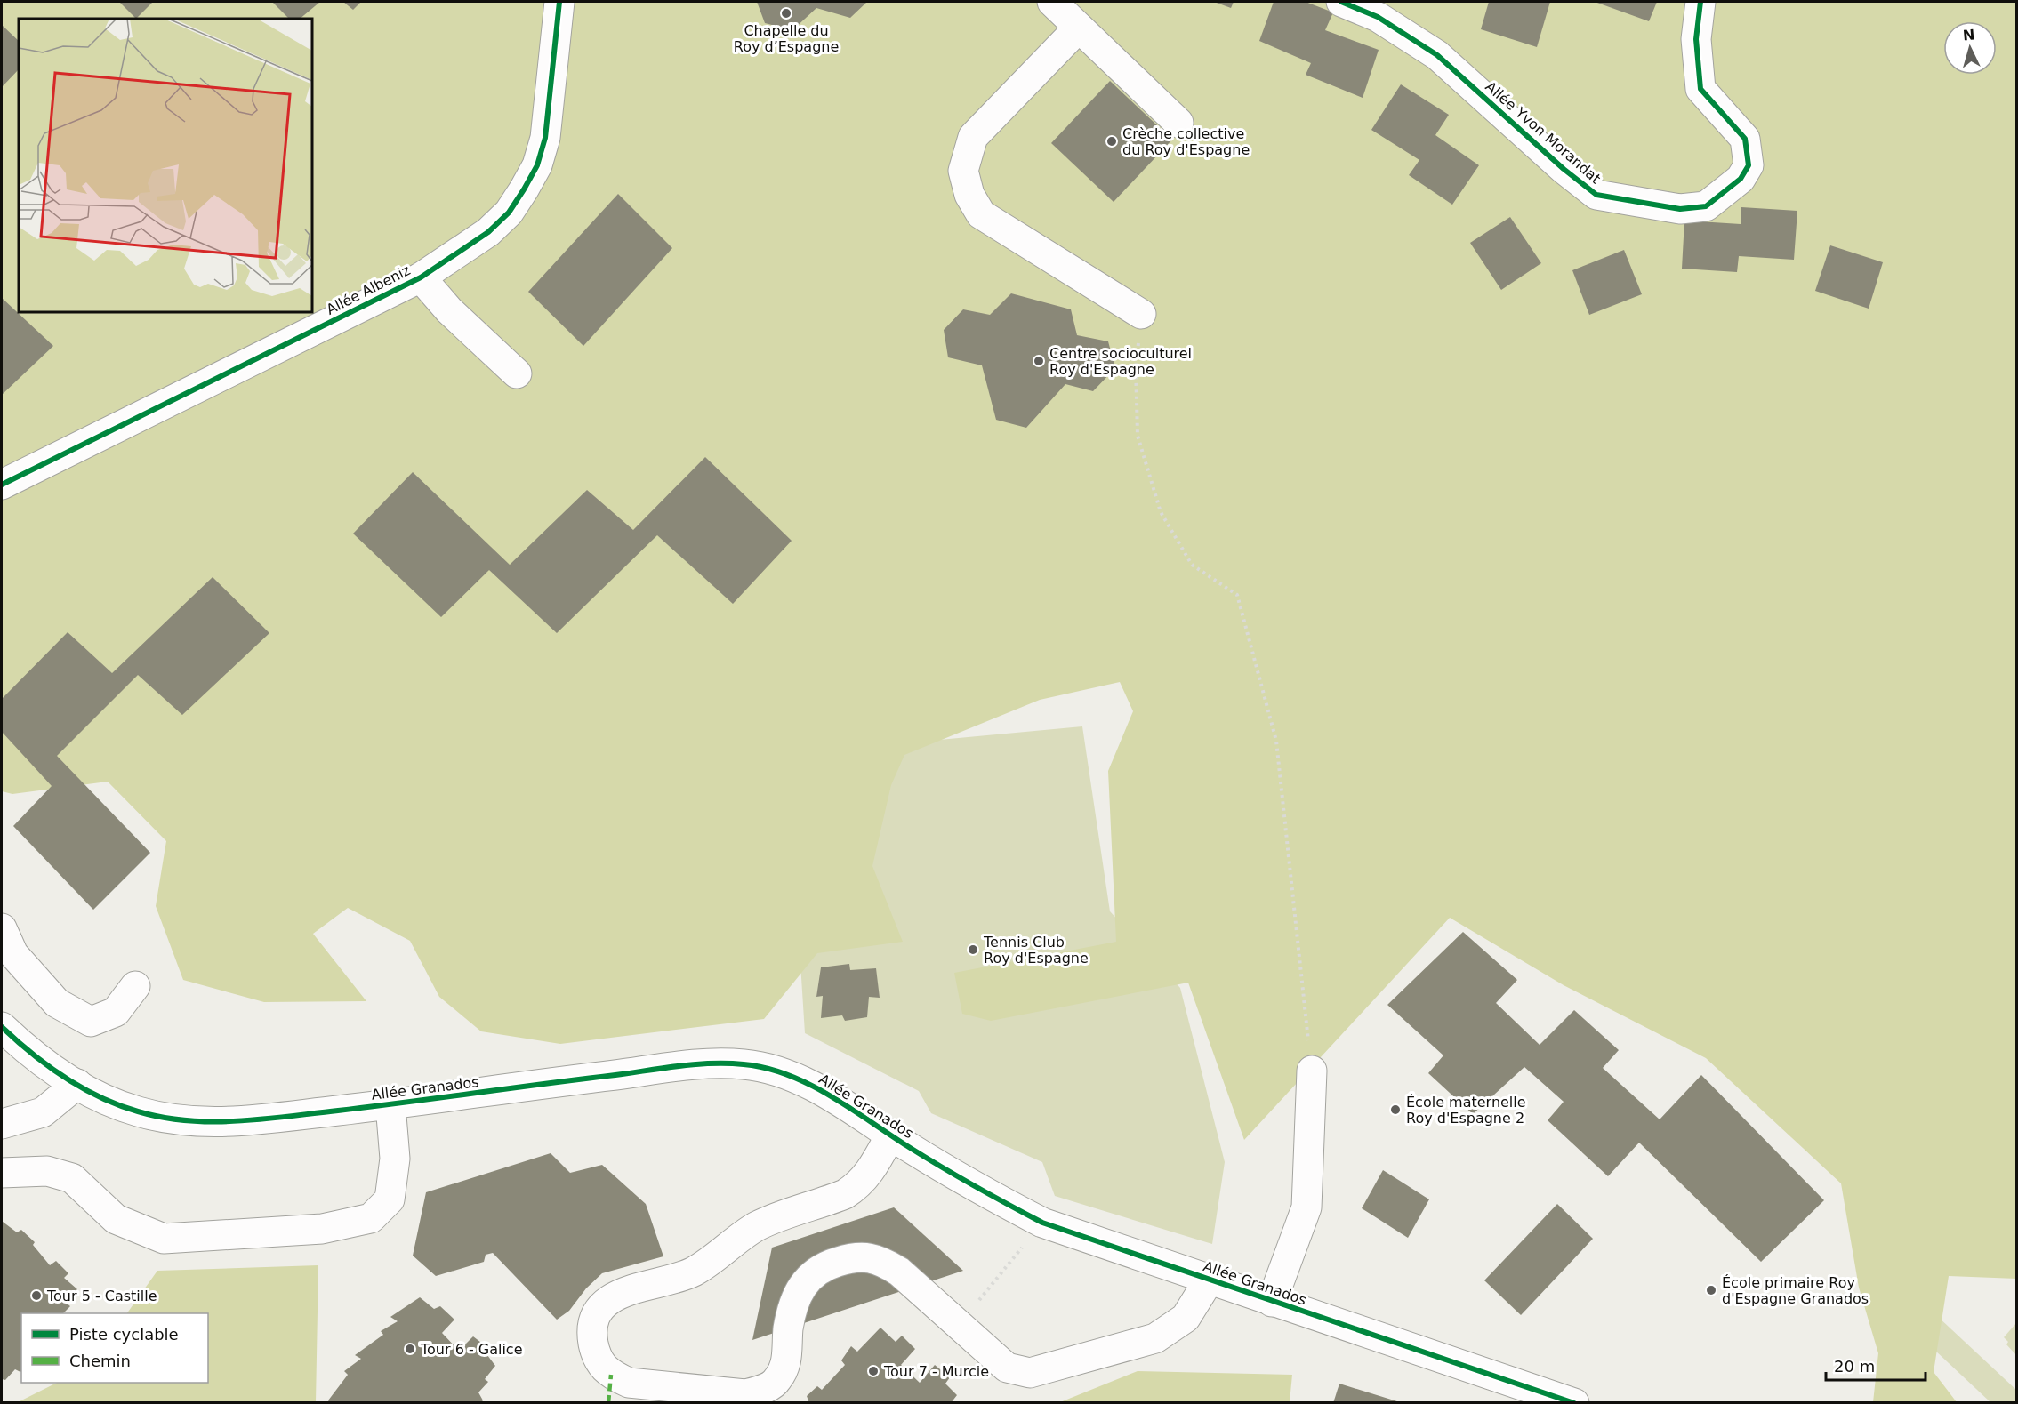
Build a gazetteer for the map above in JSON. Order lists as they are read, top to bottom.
{
  "streets": {
    "street": ["Allée Yvon Morandat", "Allée Albeniz", "Allée Granados"]
  },
  "places": [
    "Chapelle du Roy d’Espagne",
    "Crèche collective du Roy d'Espagne",
    "Centre socioculturel Roy d'Espagne",
    "Tennis Club Roy d'Espagne",
    "École maternelle Roy d'Espagne 2",
    "École primaire Roy d'Espagne Granados",
    "Tour 5 - Castille",
    "Tour 6 - Galice",
    "Tour 7 - Murcie"
  ],
  "legend": ["Piste cyclable", "Chemin"],
  "scale_bar": "20 m",
  "north": "top"
}
